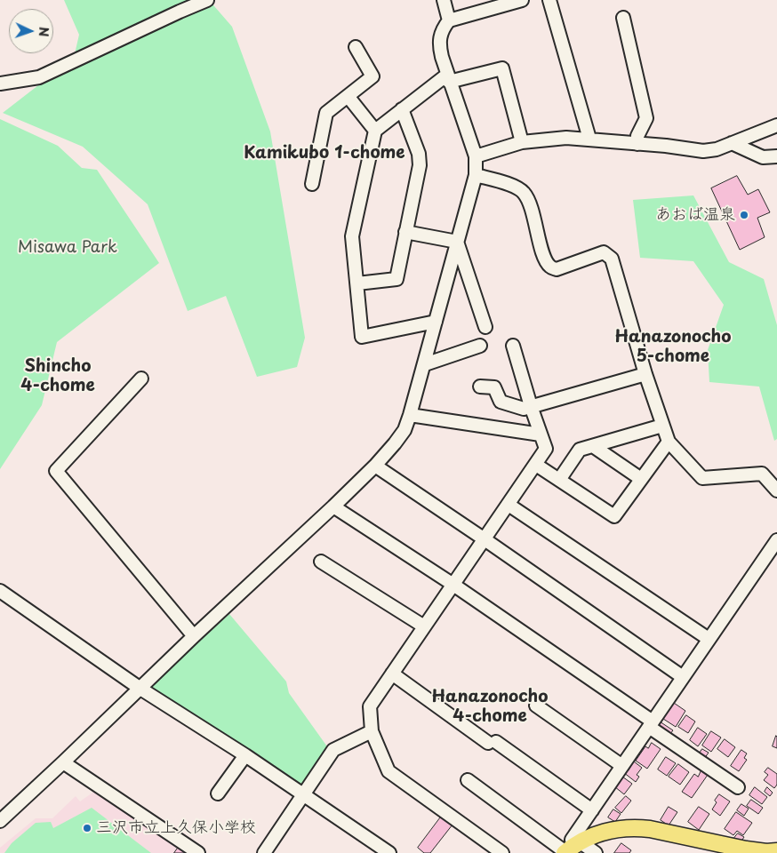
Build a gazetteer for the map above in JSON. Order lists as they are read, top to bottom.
{
  "districts": [
    "Kamikubo 1-chome",
    "Hanazonocho 5-chome",
    "Shincho 4-chome",
    "Hanazonocho 4-chome"
  ],
  "parks": ["Misawa Park"],
  "places": ["あおば温泉", "三沢市立上久保小学校"],
  "north": "right"
}
